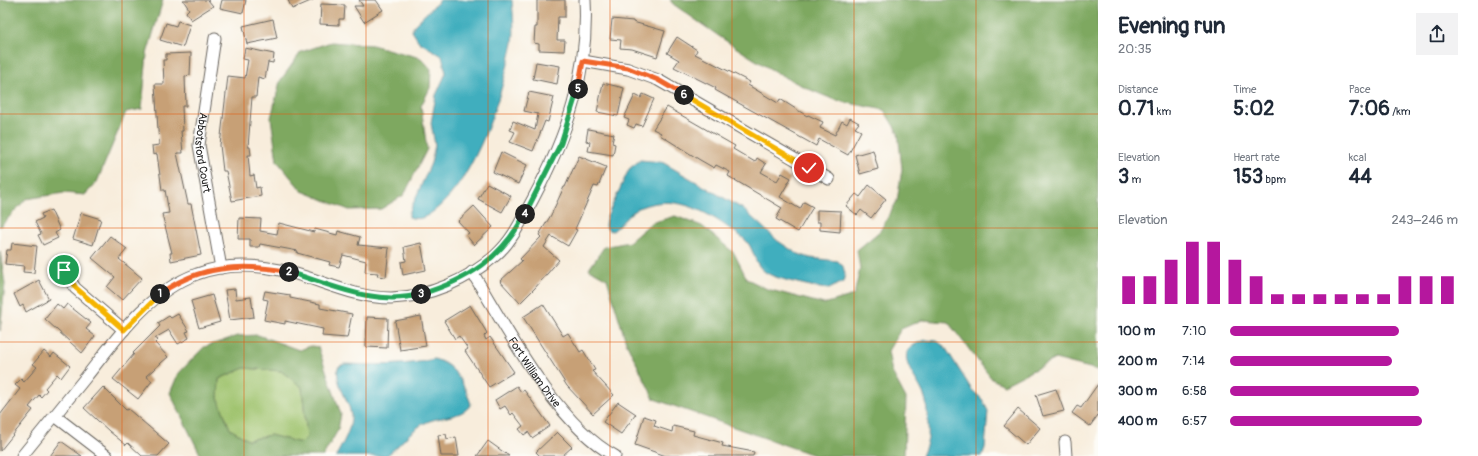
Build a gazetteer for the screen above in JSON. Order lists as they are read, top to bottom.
{
  "streets": {
    "street": ["Abbotsford Court", "Fort William Drive"]
  },
  "page": {
    "heading": ["Evening run", "20:35"],
    "stats": [
      ["Distance", "0.71 km"],
      ["Time", "5:02"],
      ["Pace", "7:06 /km"],
      ["Elevation", "3 m"],
      ["Heart rate", "153 bpm"],
      ["kcal", "44"]
    ],
    "pins": [
      "5",
      "6",
      "4",
      "2",
      "1",
      "3"
    ],
    "chart": ["Elevation", "243–246 m"],
    "list": [
      {
        "name": "100 m",
        "note": "7:10"
      },
      {
        "name": "200 m",
        "note": "7:14"
      },
      {
        "name": "300 m",
        "note": "6:58"
      },
      {
        "name": "400 m",
        "note": "6:57"
      }
    ]
  }
}
